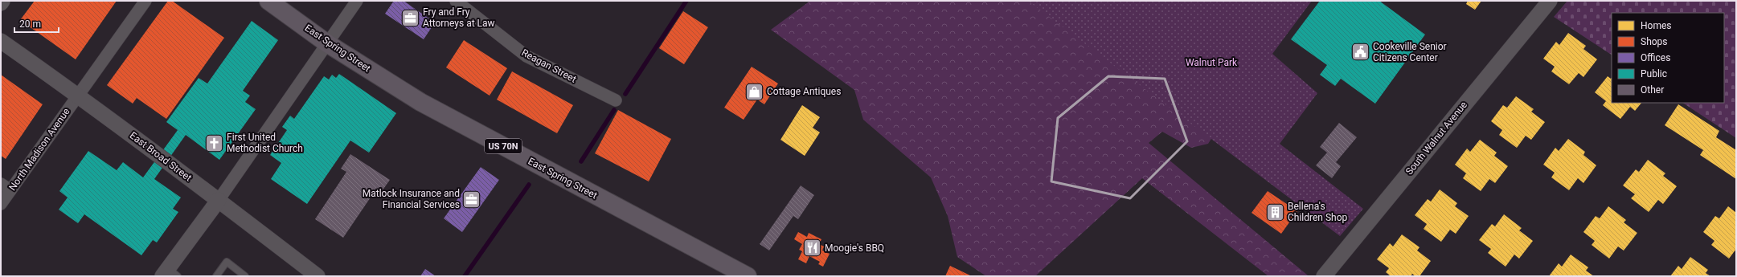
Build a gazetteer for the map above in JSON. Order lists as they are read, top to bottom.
{
  "streets": {
    "main road": ["East Spring Street", "US 70N"],
    "street": [
      "Reagan Street",
      "South Walnut Avenue",
      "North Madison Avenue",
      "East Broad Street"
    ]
  },
  "crossings": [
    ["North Madison Avenue", "East Broad Street"]
  ],
  "parks": ["Walnut Park"],
  "places": {
    "office": ["Fry and Fry Attorneys at Law", "Matlock Insurance and Financial Services"],
    "public building": ["Cookeville Senior Citizens Center"],
    "shop": ["Cottage Antiques"],
    "church": ["First United Methodist Church"],
    "building": ["Bellena's Children Shop"],
    "restaurant": ["Moogie's BBQ"]
  },
  "legend": [
    "Homes",
    "Shops",
    "Offices",
    "Public",
    "Other"
  ],
  "scale_bar": "20 m"
}
